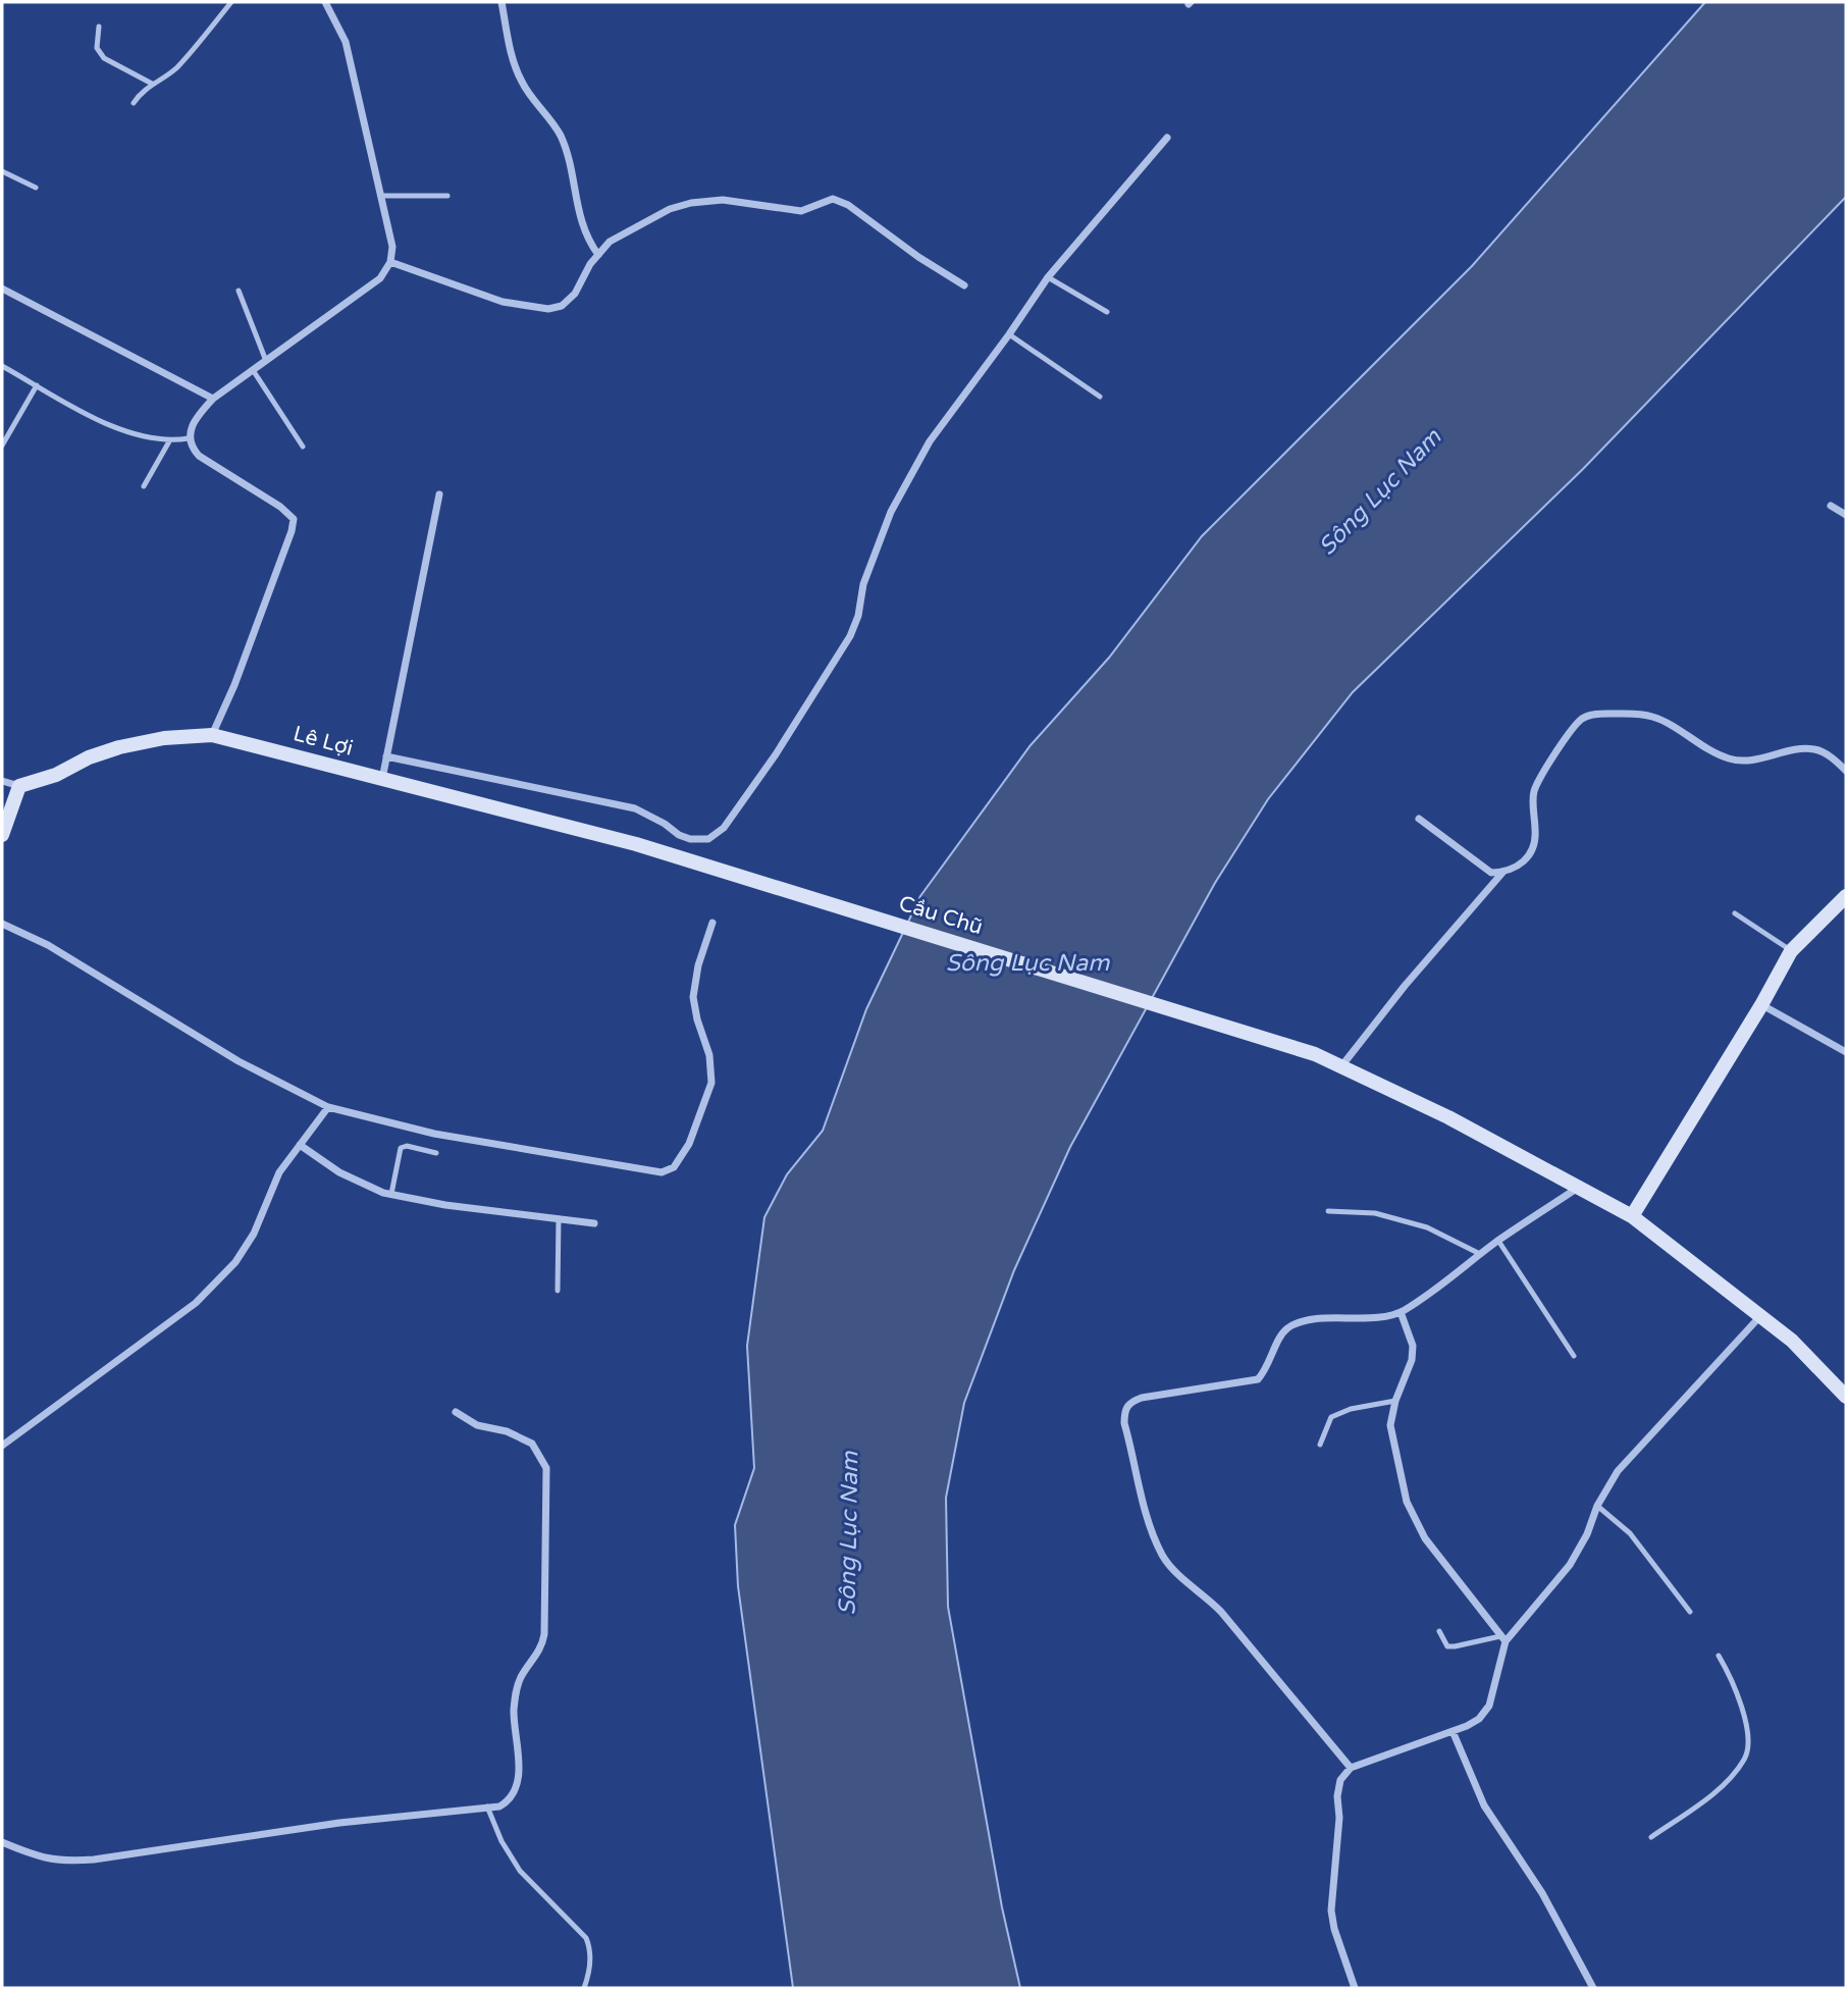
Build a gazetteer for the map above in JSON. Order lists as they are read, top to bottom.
{
  "streets": {
    "street": ["Lê Lợi", "Cầu Chũ"]
  },
  "crossings": [
    ["Lê Lợi", "Cầu Chũ"]
  ],
  "water": ["Sông Lục Nam"]
}
